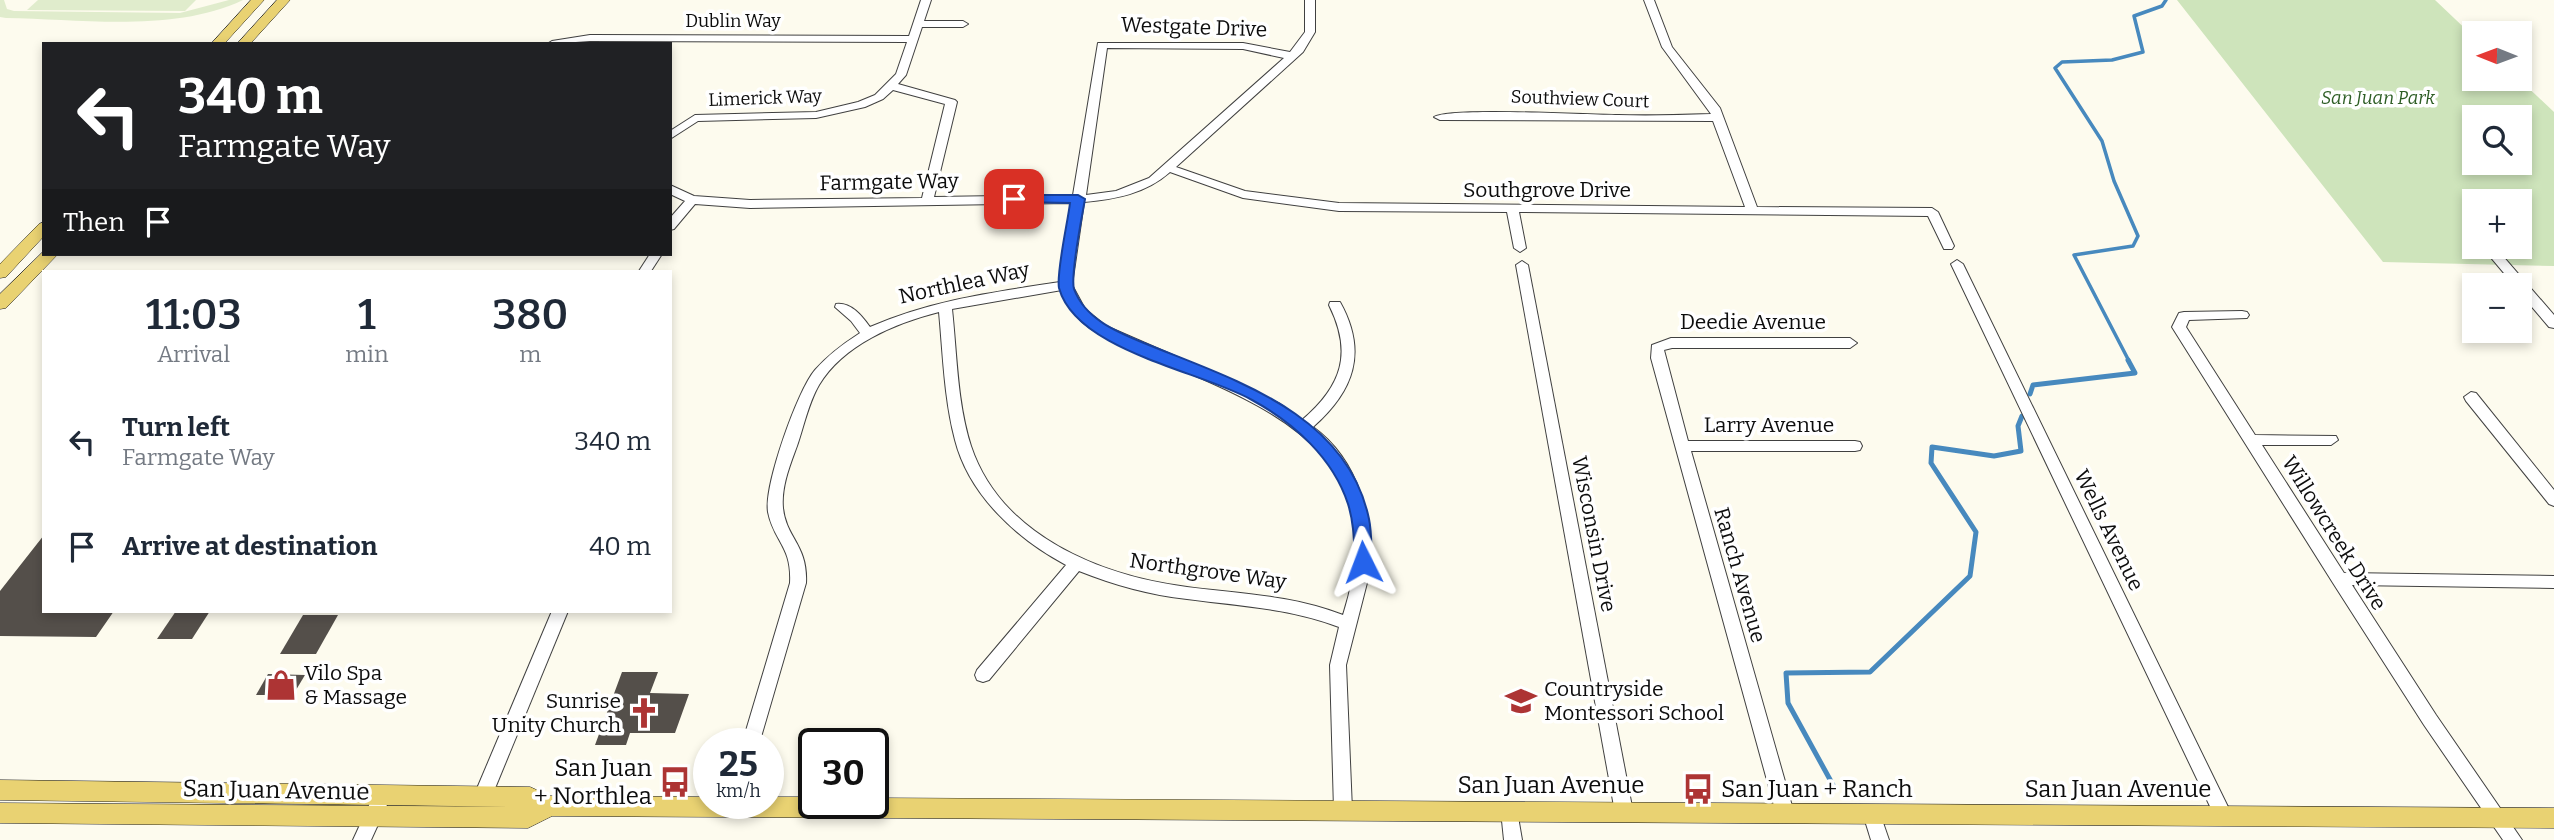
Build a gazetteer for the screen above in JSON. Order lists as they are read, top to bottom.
{
  "streets": {
    "main road": ["San Juan Avenue"],
    "street": [
      "Dublin Way",
      "Westgate Drive",
      "Limerick Way",
      "Southview Court",
      "Farmgate Way",
      "Southgrove Drive",
      "Northlea Way",
      "Deedie Avenue",
      "Larry Avenue",
      "Wells Avenue",
      "Willowcreek Drive",
      "Wisconsin Drive",
      "Northgrove Way",
      "Ranch Avenue"
    ]
  },
  "crossings": [
    ["Westgate Drive", "Farmgate Way"],
    ["Westgate Drive", "Northlea Way"],
    ["Farmgate Way", "Southgrove Drive"],
    ["Northlea Way", "Northgrove Way"],
    ["Deedie Avenue", "Ranch Avenue"],
    ["Larry Avenue", "Ranch Avenue"],
    ["Wells Avenue", "San Juan Avenue"],
    ["Willowcreek Drive", "San Juan Avenue"],
    ["Wisconsin Drive", "San Juan Avenue"],
    ["Ranch Avenue", "San Juan Avenue"]
  ],
  "parks": ["San Juan Park"],
  "places": {
    "shop": ["Vilo Spa & Massage"],
    "school or university": ["Countryside Montessori School"],
    "church": ["Sunrise Unity Church"],
    "bus stop": ["San Juan + Northlea", "San Juan + Ranch"]
  },
  "north": "left",
  "page": {
    "map_buttons": ["+", "−"],
    "turn": ["340 m", "Farmgate Way"],
    "then": "Then",
    "eta": [
      "11:03",
      "Arrival",
      "1",
      "min",
      "380",
      "m"
    ],
    "list": [
      {
        "name": "Turn left",
        "note": "Farmgate Way",
        "value": "340 m"
      },
      {
        "name": "Arrive at destination",
        "value": "40 m"
      }
    ],
    "speed": "25 km/h",
    "limit": "30"
  }
}
